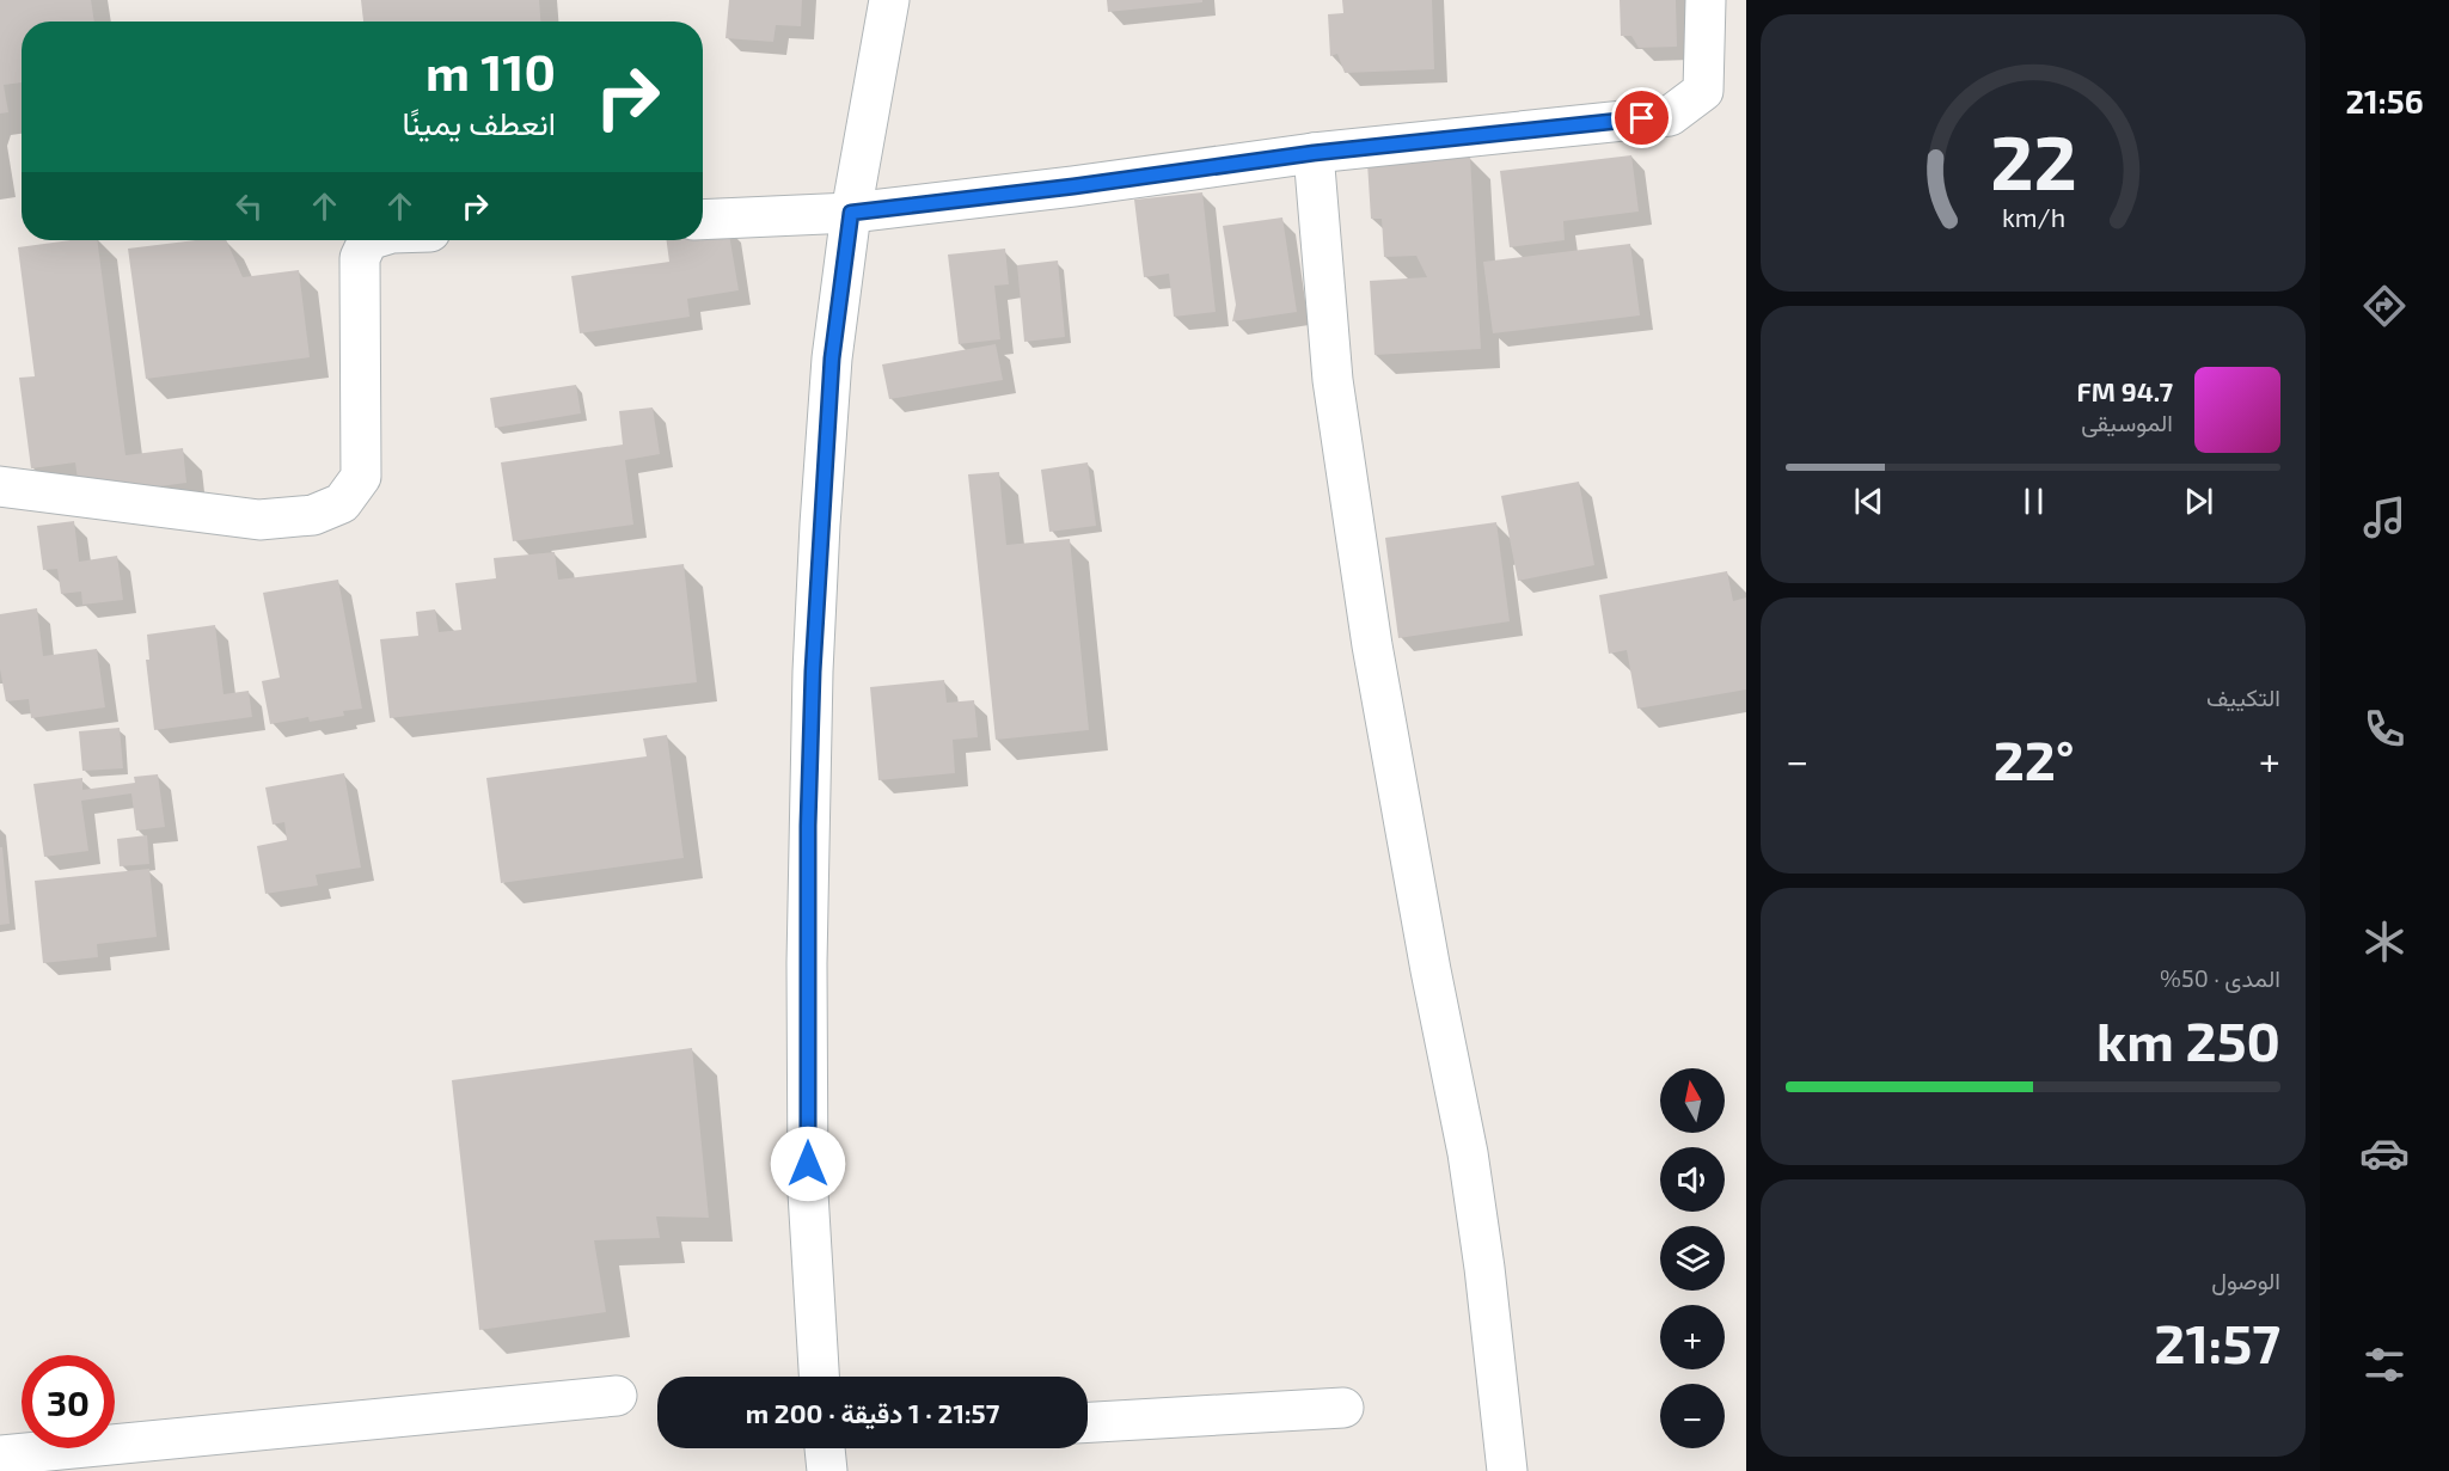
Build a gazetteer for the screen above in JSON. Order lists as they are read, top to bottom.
{
  "north": "top",
  "page": {
    "tabs": "21:56",
    "turn": ["110 m", "انعطف يمينًا"],
    "song": ["94.7 FM", "الموسيقى"],
    "tile": [
      "التكييف",
      ["المدى · 50%", "250 km"],
      ["الوصول", "21:57"]
    ],
    "heat": ["−", "22°", "+"],
    "map_buttons": ["+", "−"],
    "limit": "30",
    "trip": "21:57 · 1 دقيقة · 200 m",
    "gauge": ["22", "km/h"]
  }
}
